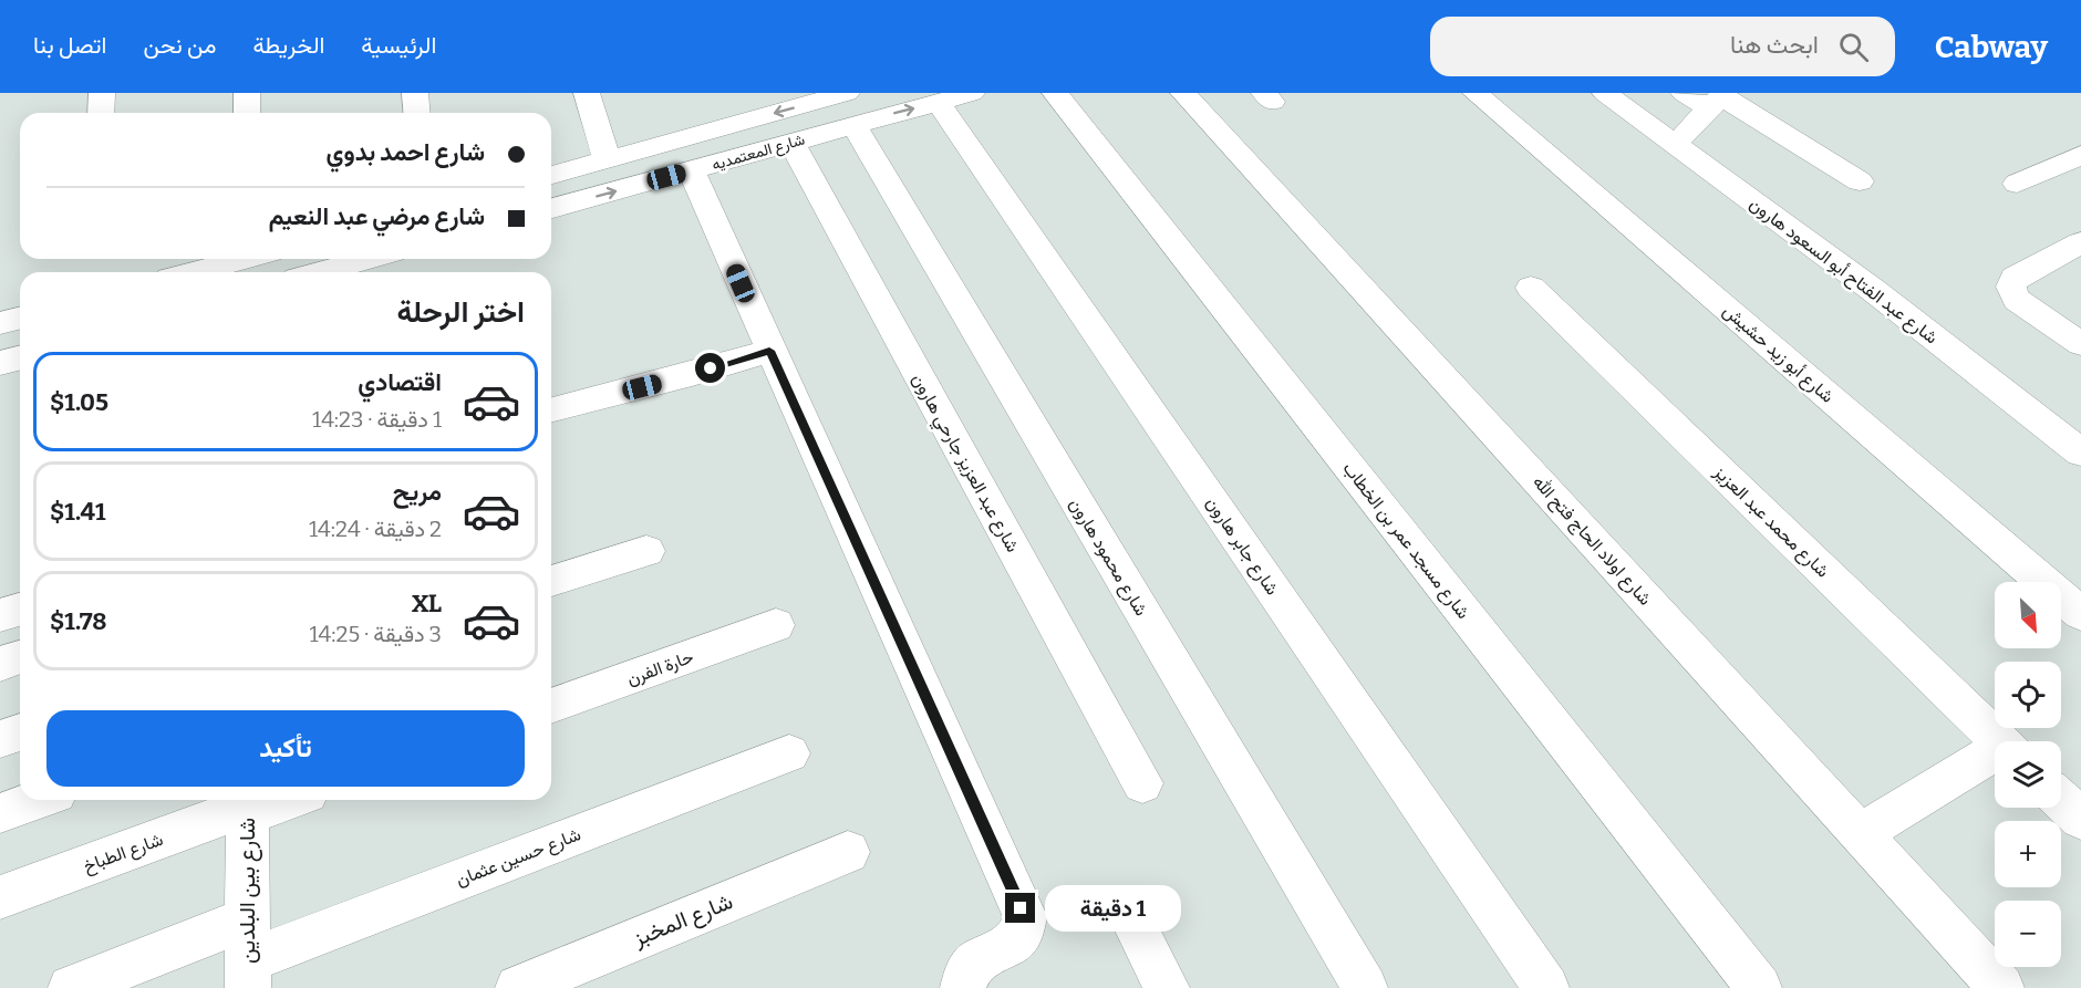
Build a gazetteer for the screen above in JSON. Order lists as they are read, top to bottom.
{
  "streets": {
    "street": [
      "شارع المعتمديه",
      "شارع عبد الفتاح أبو السعود هارون",
      "شارع أبو زيد حشيش",
      "شارع عبد العزيز جارحي هارون",
      "شارع محمد عبد العزيز",
      "شارع مسجد عمر بن الخطاب",
      "شارع اولاد الحاج فتح الله",
      "شارع جابر هارون",
      "شارع محمود هارون",
      "حارة الفرن",
      "شارع الطباخ",
      "شارع حسين عثمان",
      "شارع بين البلدين",
      "شارع المخبز"
    ]
  },
  "crossings": [
    ["شارع المعتمديه", "شارع عبد العزيز جارحي هارون"],
    ["شارع المعتمديه", "شارع جابر هارون"],
    ["شارع المعتمديه", "شارع محمود هارون"],
    ["شارع الطباخ", "شارع بين البلدين"],
    ["شارع حسين عثمان", "شارع بين البلدين"]
  ],
  "north": "bottom right",
  "page": {
    "header": "Cabway",
    "search": "ابحث هنا",
    "nav": [
      "الرئيسية",
      "الخريطة",
      "من نحن",
      "اتصل بنا"
    ],
    "banner": ["شارع احمد بدوي", "شارع مرضي عبد النعيم"],
    "heading": "اختر الرحلة",
    "list": [
      {
        "name": "اقتصادي",
        "note": "1 دقيقة · 14:23",
        "value": "$1.05"
      },
      {
        "name": "مريح",
        "note": "2 دقيقة · 14:24",
        "value": "$1.41"
      },
      {
        "name": "XL",
        "note": "3 دقيقة · 14:25",
        "value": "$1.78"
      }
    ],
    "map_buttons": ["+", "−"],
    "buttons": "تأكيد",
    "bubble": "1 دقيقة"
  }
}
